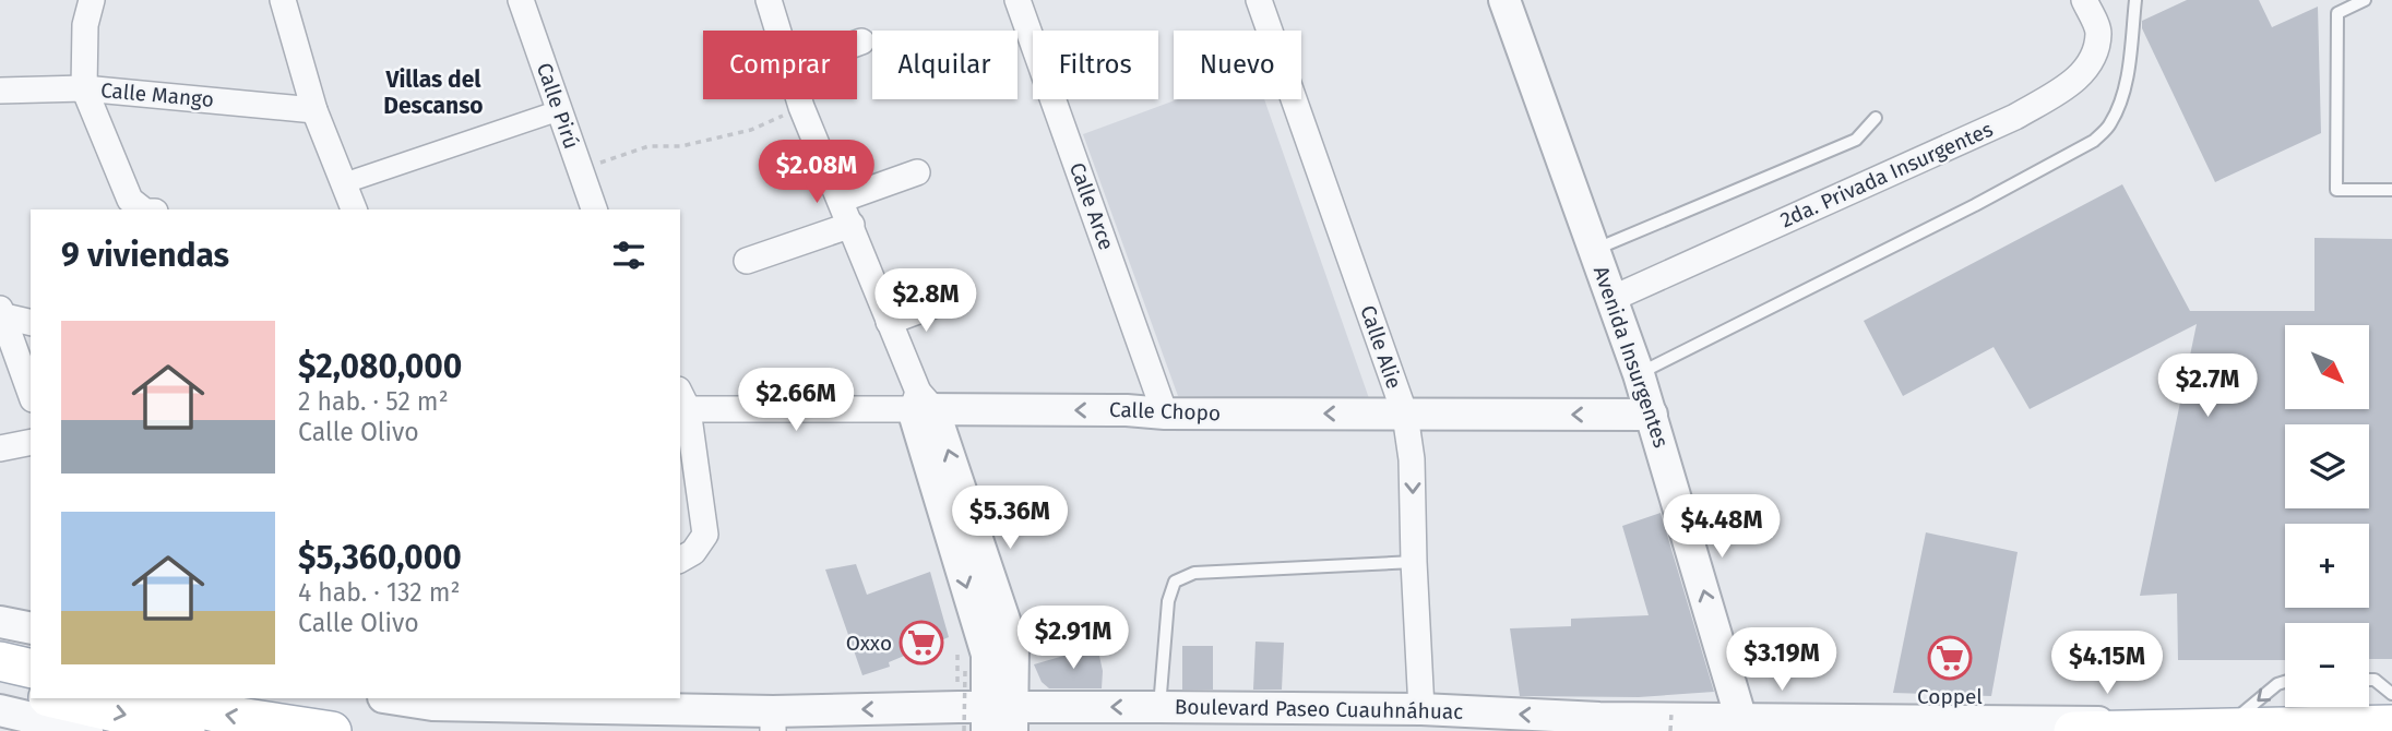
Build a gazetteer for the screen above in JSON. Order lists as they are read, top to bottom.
{
  "streets": {
    "main road": ["Boulevard Paseo Cuauhnáhuac"],
    "street": [
      "Calle Mango",
      "Calle Pirú",
      "2da. Privada Insurgentes",
      "Calle Arce",
      "Calle Alie",
      "Avenida Insurgentes",
      "Calle Chopo"
    ]
  },
  "crossings": [
    ["2da. Privada Insurgentes", "Avenida Insurgentes"],
    ["Calle Arce", "Calle Chopo"],
    ["Calle Alie", "Calle Chopo"],
    ["Calle Alie", "Boulevard Paseo Cuauhnáhuac"],
    ["Avenida Insurgentes", "Calle Chopo"],
    ["Avenida Insurgentes", "Boulevard Paseo Cuauhnáhuac"]
  ],
  "one_way": ["Avenida Insurgentes", "Calle Chopo"],
  "districts": ["Villas del Descanso"],
  "places": {
    "supermarket": ["Oxxo", "Coppel"]
  },
  "north": "bottom right",
  "page": {
    "chip": [
      "Comprar",
      "Alquilar",
      "Filtros",
      "Nuevo"
    ],
    "price": [
      "$2.08M",
      "$2.8M",
      "$2.7M",
      "$2.66M",
      "$5.36M",
      "$4.48M",
      "$2.91M",
      "$3.19M",
      "$4.15M"
    ],
    "heading": "9 viviendas",
    "list": [
      {
        "name": "$2,080,000",
        "note": "2 hab. · 52 m² · Calle Olivo"
      },
      {
        "name": "$5,360,000",
        "note": "4 hab. · 132 m² · Calle Olivo"
      }
    ],
    "map_buttons": ["+", "−"]
  }
}
